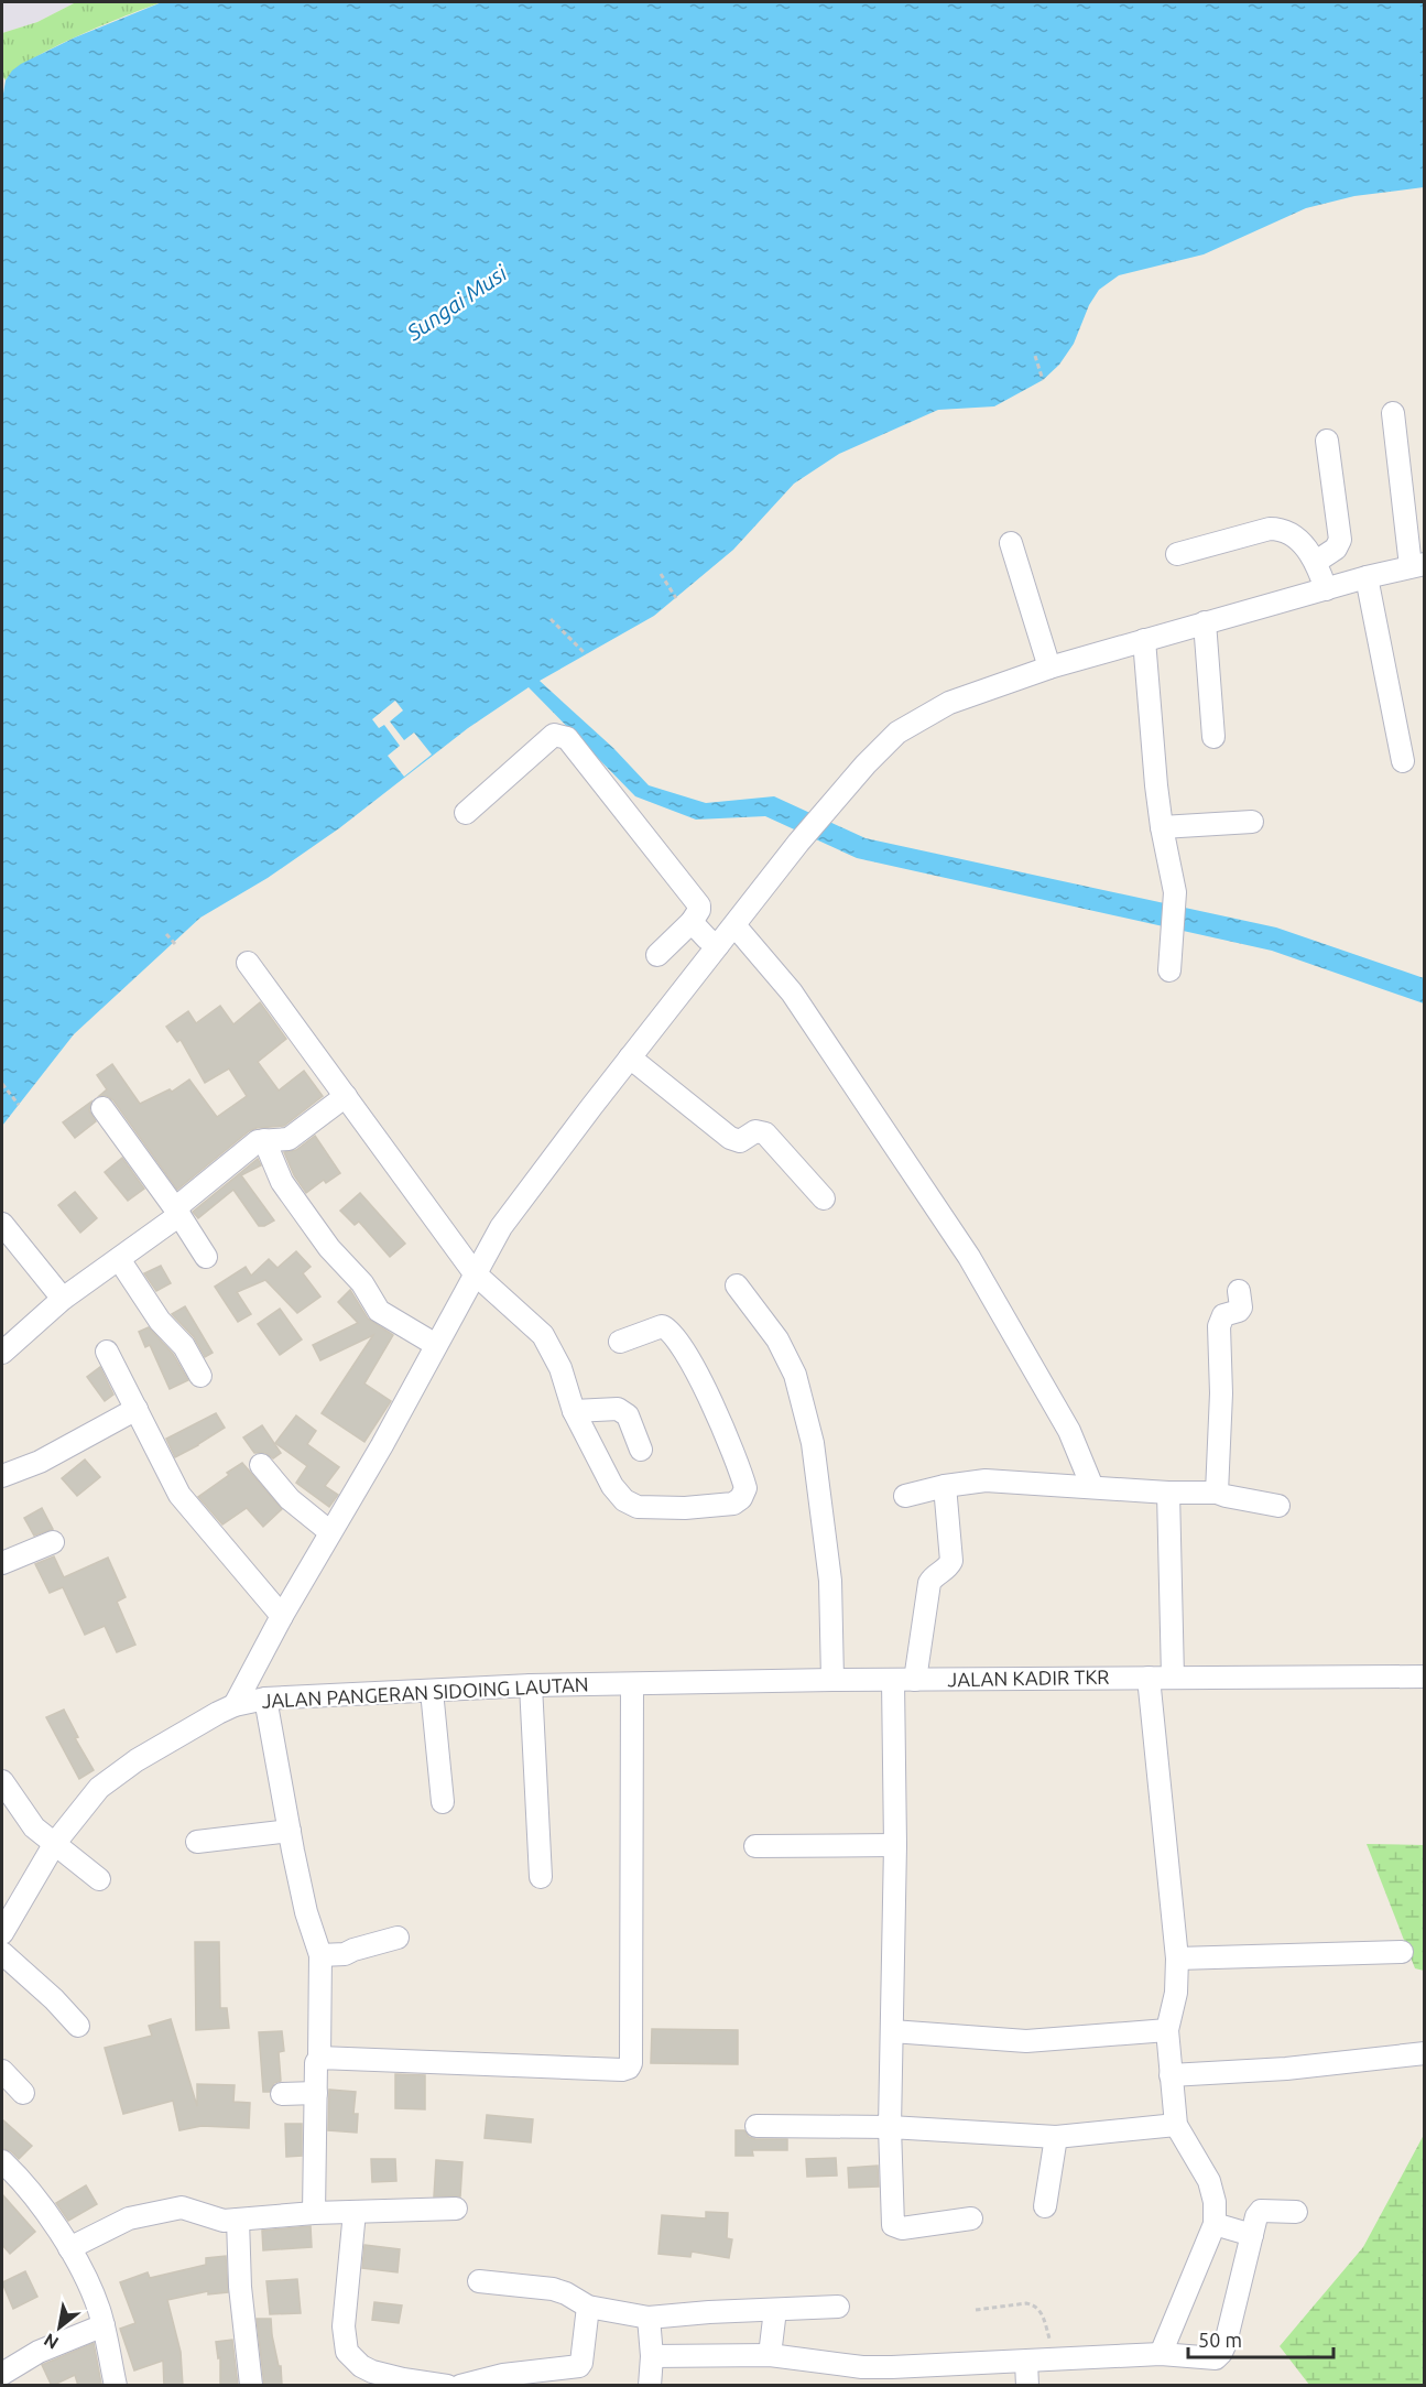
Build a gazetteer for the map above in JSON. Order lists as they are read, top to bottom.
{
  "streets": {
    "street": ["JALAN KADIR TKR", "JALAN PANGERAN SIDOING LAUTAN"]
  },
  "crossings": [
    ["JALAN KADIR TKR", "JALAN PANGERAN SIDOING LAUTAN"]
  ],
  "water": ["Sungai Musi"],
  "scale_bar": "50 m",
  "north": "bottom left"
}
